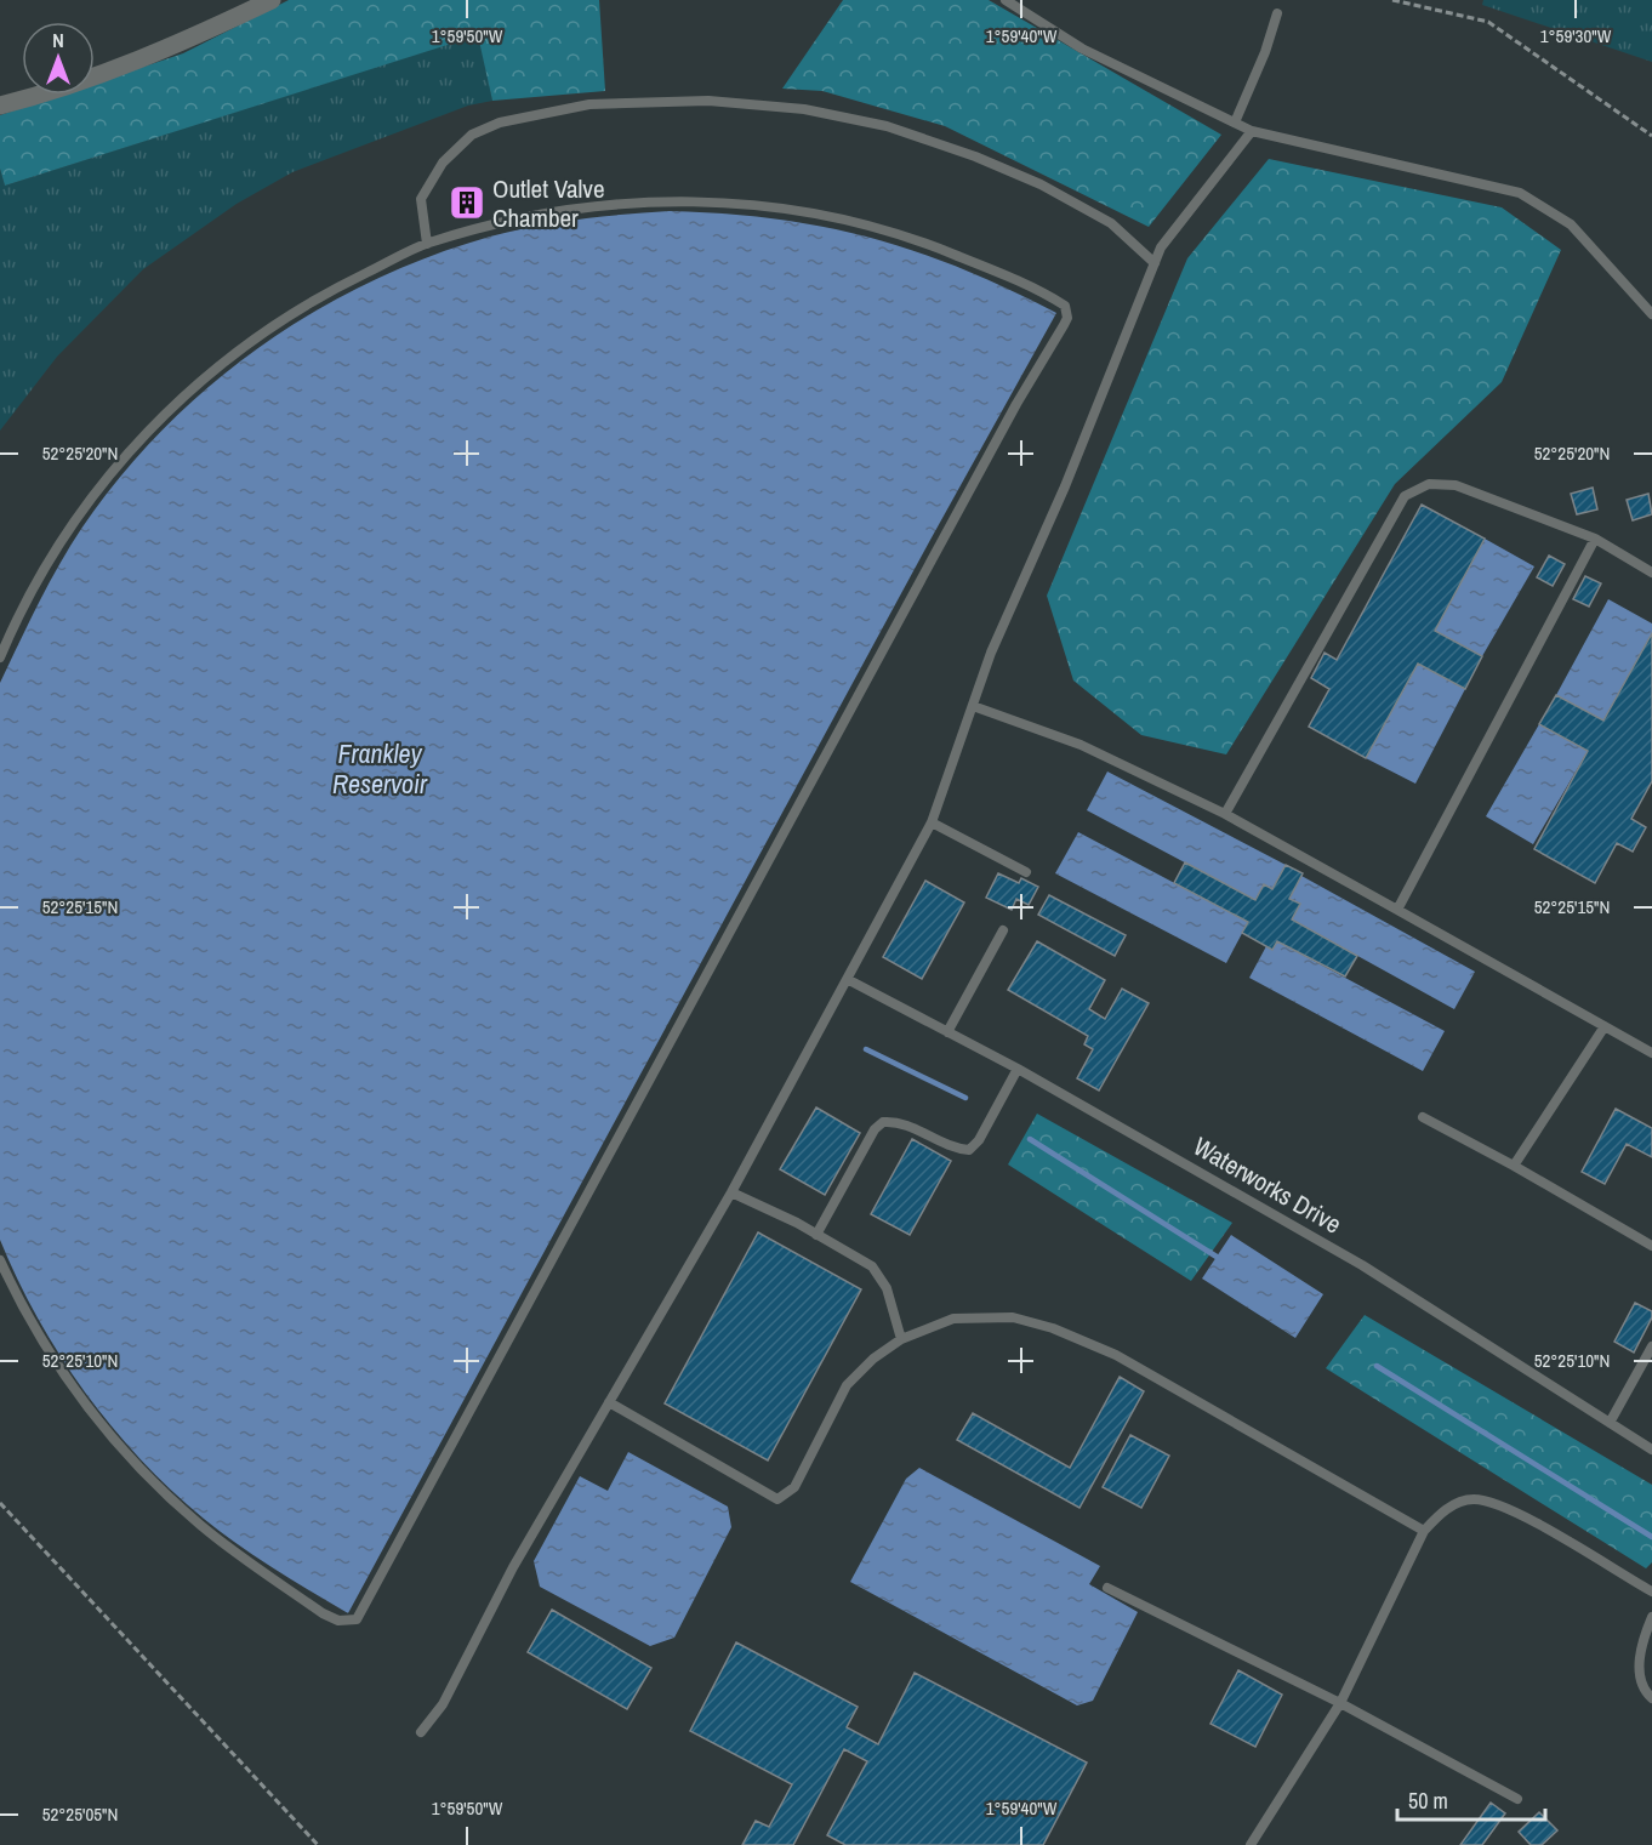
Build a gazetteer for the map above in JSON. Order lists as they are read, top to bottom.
{
  "streets": {
    "lane": ["Waterworks Drive"]
  },
  "water": ["Frankley Reservoir"],
  "places": {
    "building": ["Outlet Valve Chamber"]
  },
  "scale_bar": "50 m",
  "north": "top",
  "coordinates": [
    "1°59'50\"W",
    "1°59'40\"W",
    "1°59'30\"W",
    "52°25'20\"N",
    "52°25'15\"N",
    "52°25'10\"N",
    "52°25'05\"N"
  ]
}
